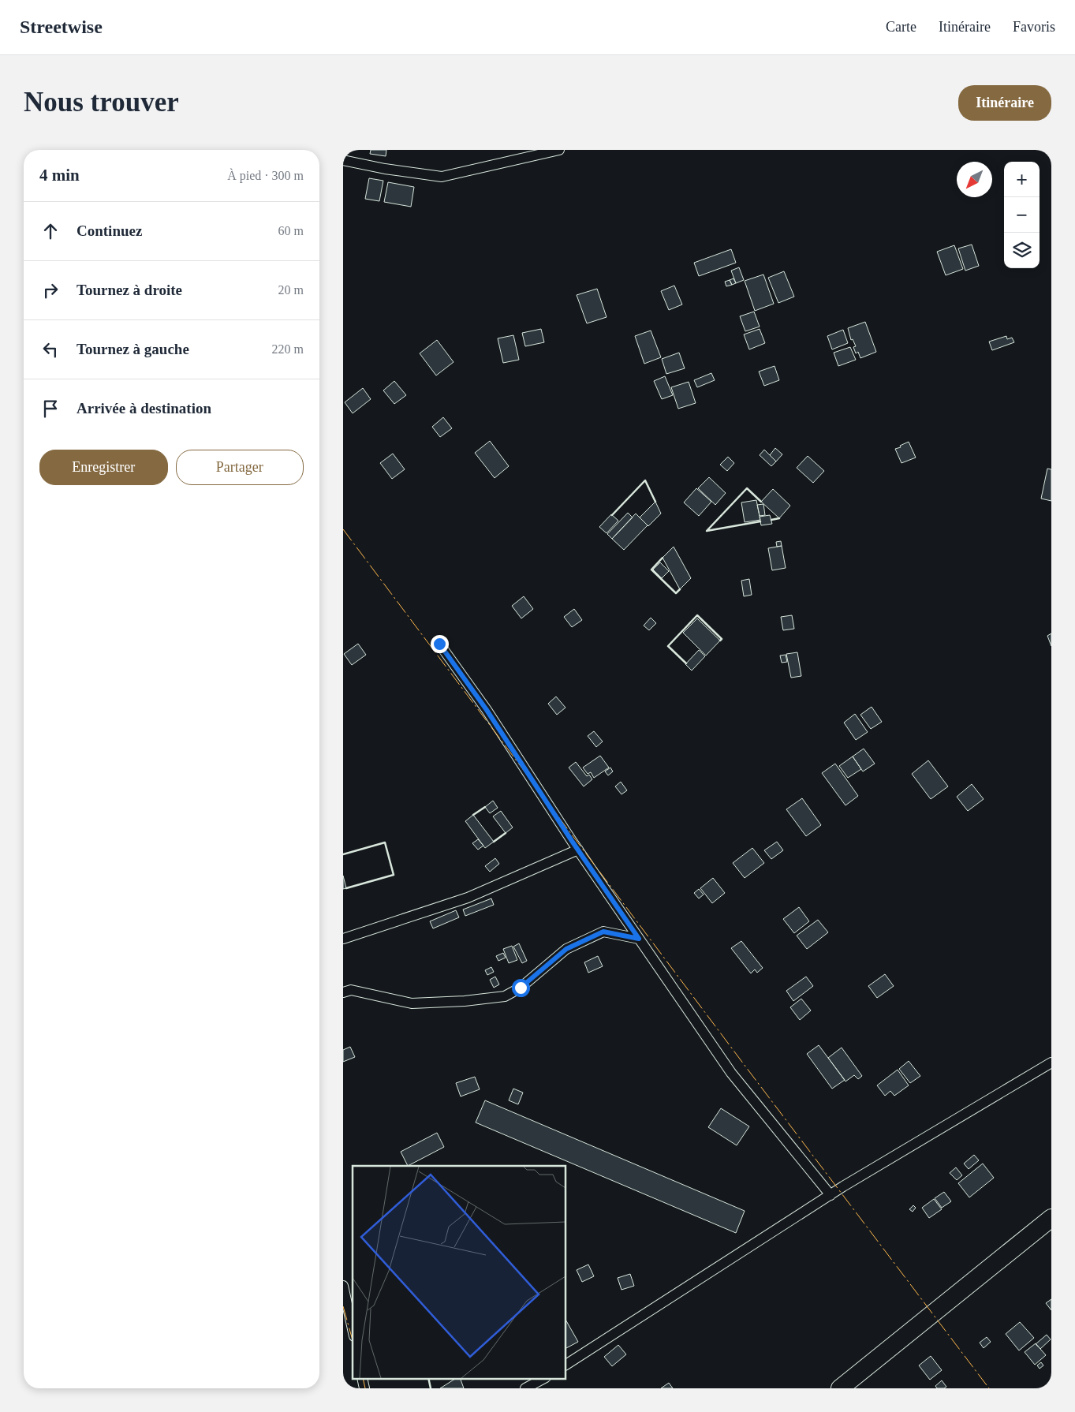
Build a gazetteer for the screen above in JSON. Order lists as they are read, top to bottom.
{
  "north": "bottom left",
  "page": {
    "header": "Streetwise",
    "nav": ["Carte", "Itinéraire", "Favoris"],
    "buttons": [
      "Itinéraire",
      ["Enregistrer", "Partager"]
    ],
    "title": "Nous trouver",
    "heading": ["4 min", "À pied · 300 m"],
    "map_buttons": ["+", "−"],
    "list": [
      ["Continuez", "60 m"],
      ["Tournez à droite", "20 m"],
      ["Tournez à gauche", "220 m"],
      "Arrivée à destination"
    ]
  }
}
